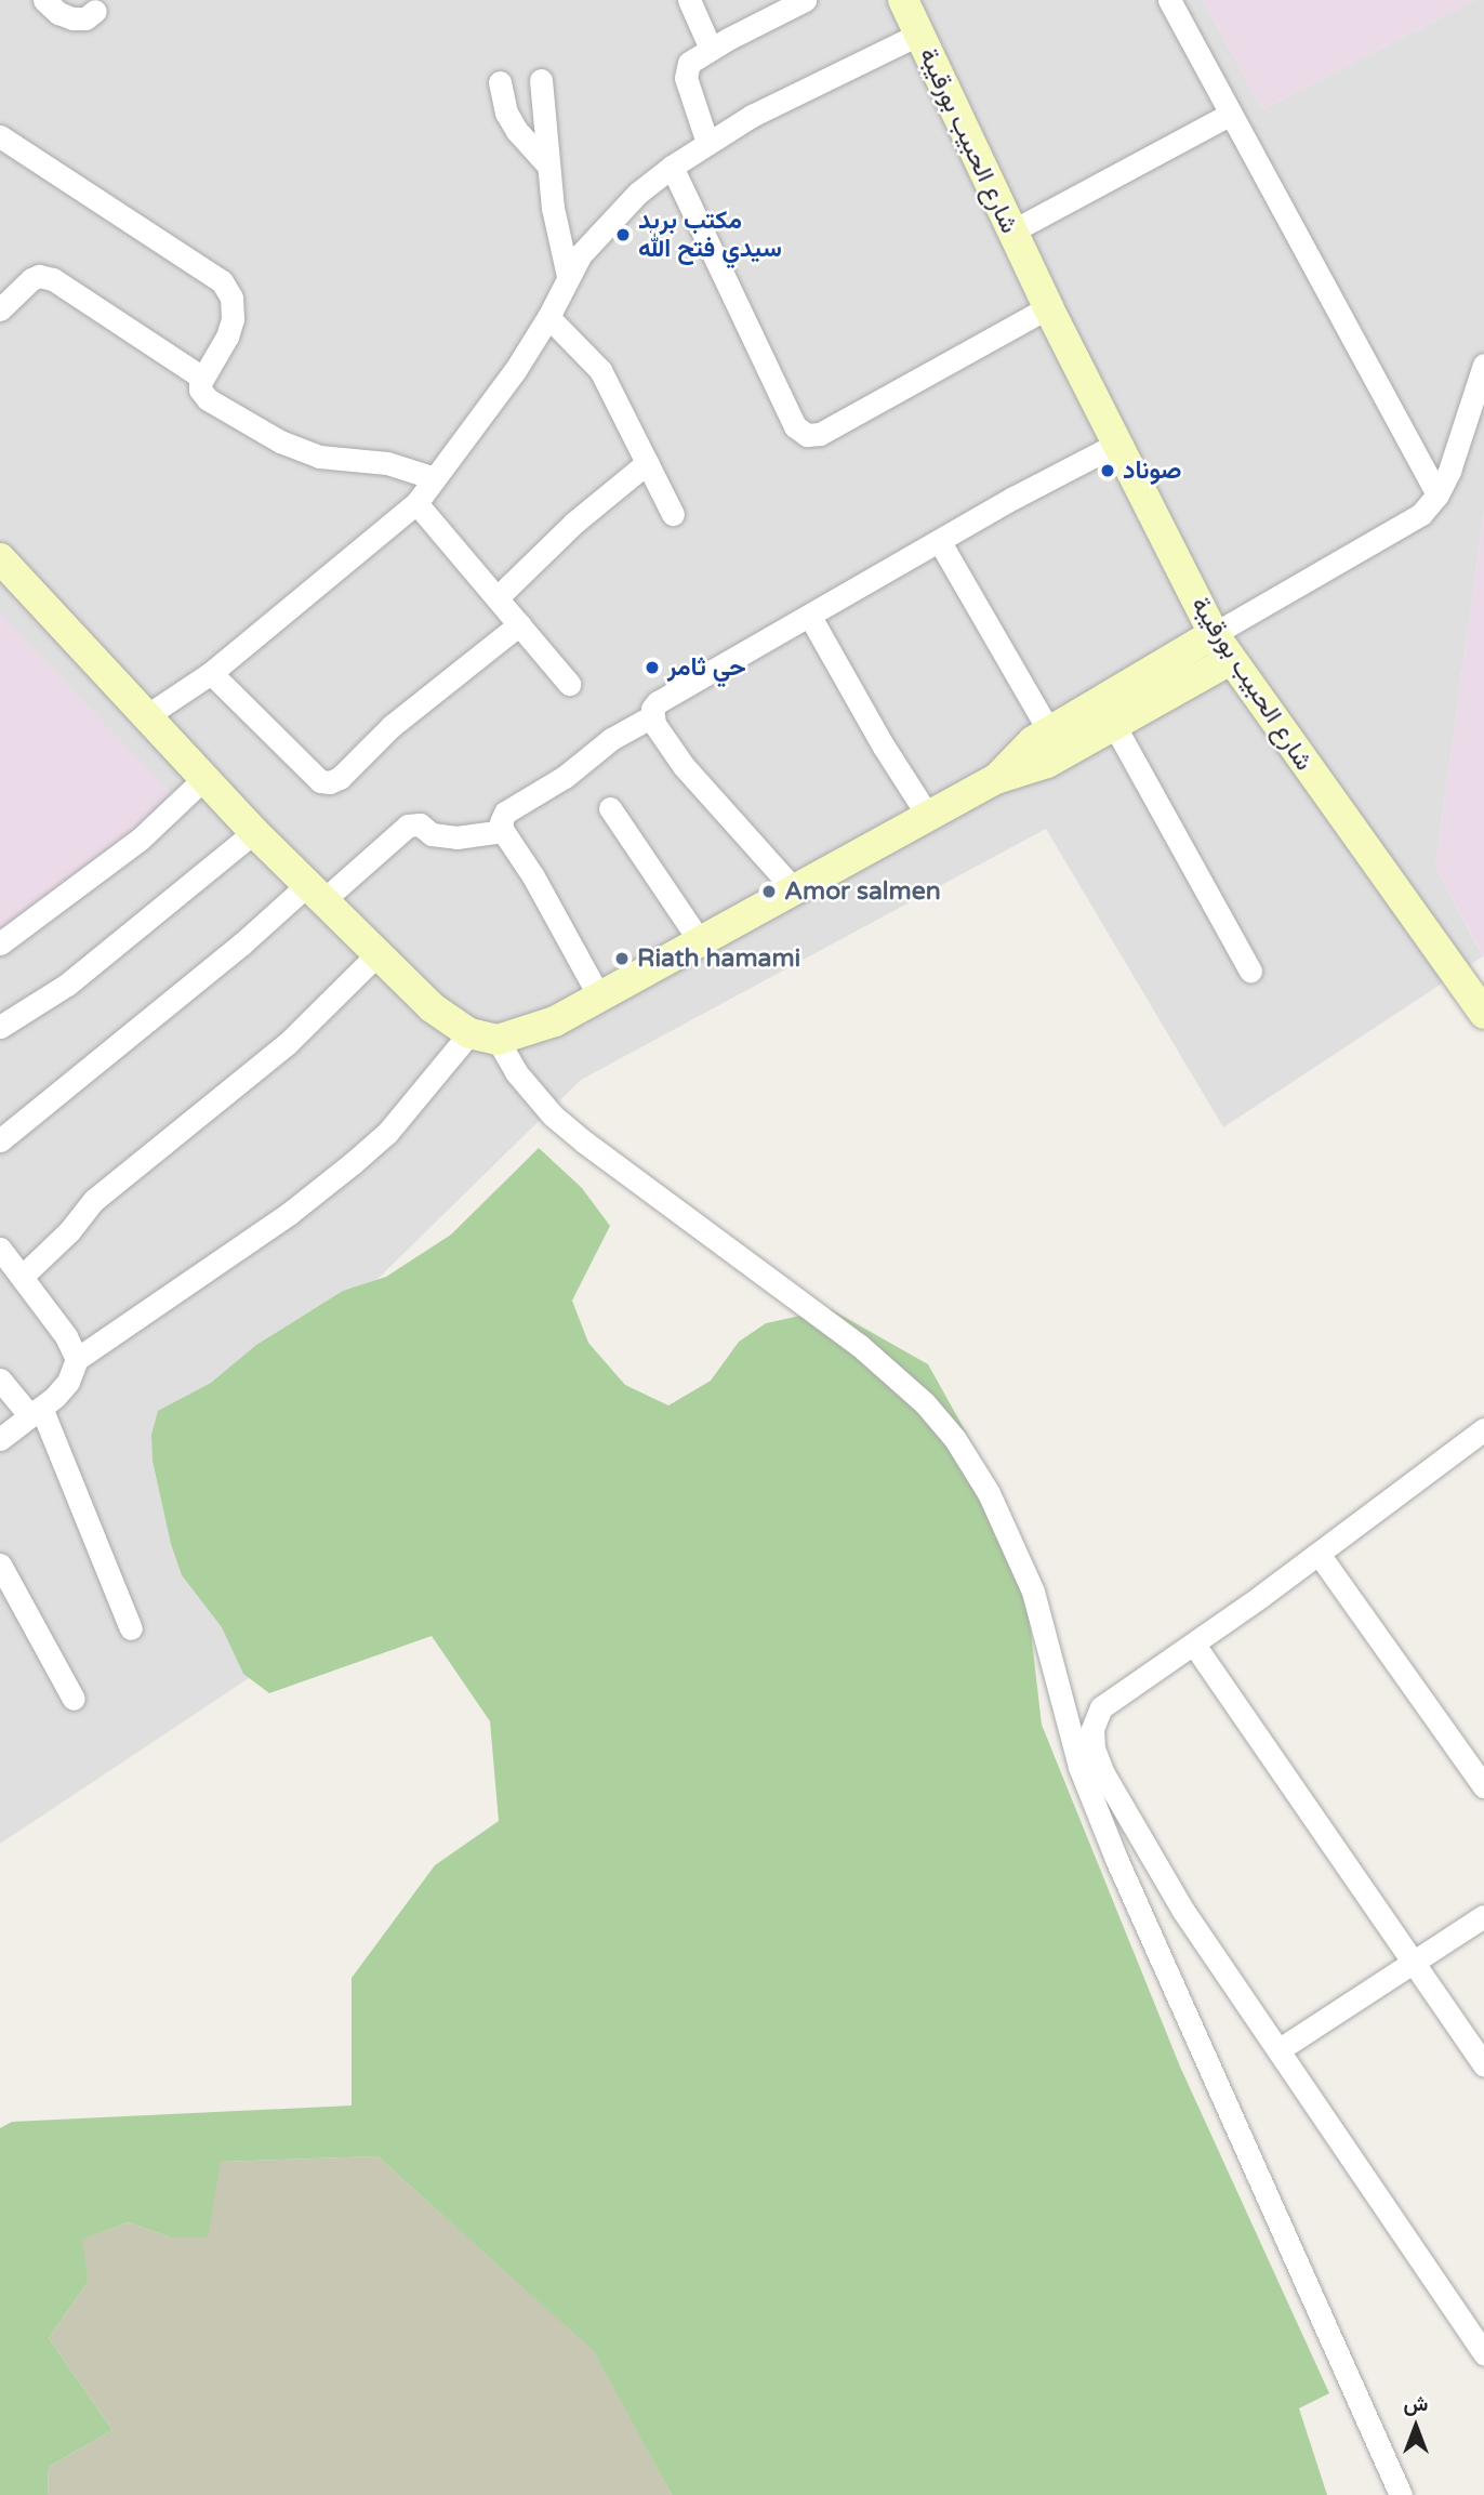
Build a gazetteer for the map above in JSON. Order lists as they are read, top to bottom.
{
  "streets": {
    "main road": ["شارع الحبيب بورقيبة"]
  },
  "places": [
    "مكتب بريد سيدي فتح الله",
    "صوناد",
    "حي ثامر",
    "Amor salmen",
    "Riath hamami"
  ],
  "north": "top"
}
